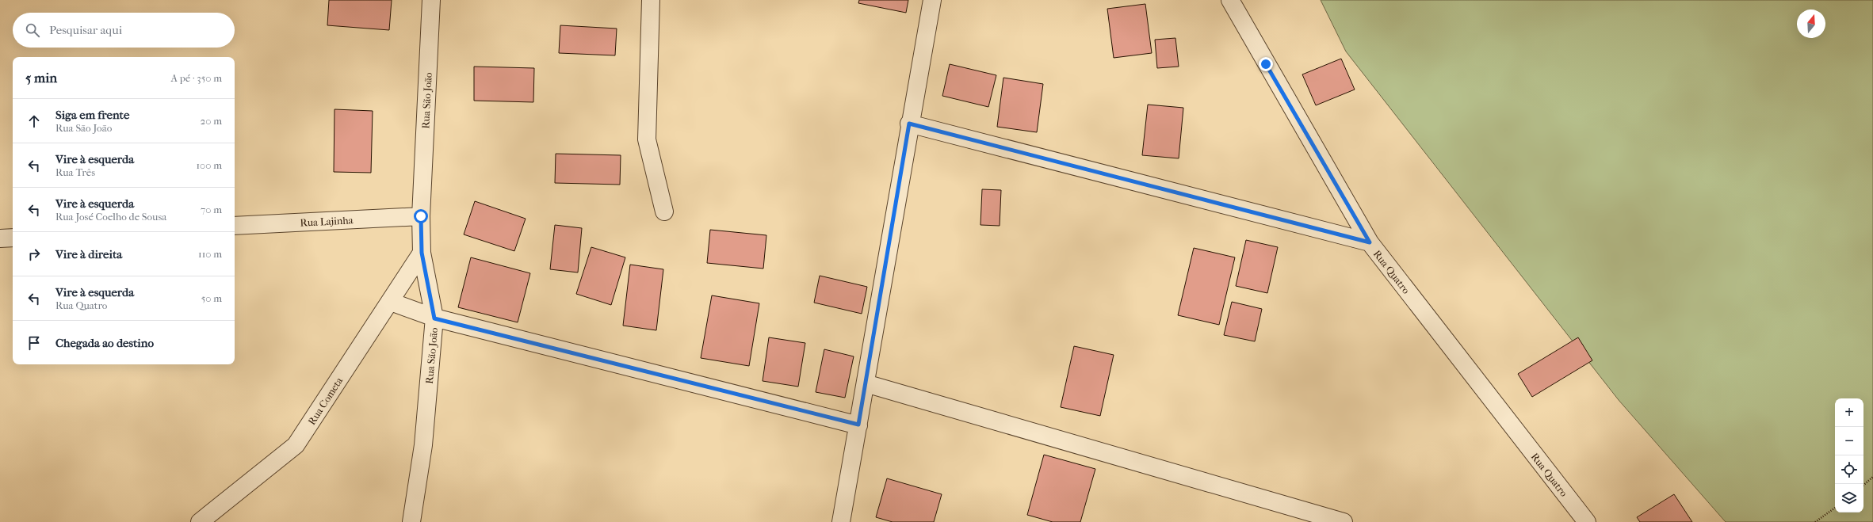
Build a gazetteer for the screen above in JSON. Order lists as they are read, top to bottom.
{
  "streets": {
    "street": [
      "Rua São João",
      "Rua Lajinha",
      "Rua Quatro",
      "Rua Cometa"
    ]
  },
  "crossings": [
    ["Rua São João", "Rua Lajinha"],
    ["Rua São João", "Rua Cometa"]
  ],
  "north": "top",
  "page": {
    "search": "Pesquisar aqui",
    "heading": ["5 min", "A pé · 350 m"],
    "list": [
      ["Siga em frente", "Rua São João", "20 m"],
      ["Vire à esquerda", "Rua Três", "100 m"],
      ["Vire à esquerda", "Rua José Coelho de Sousa", "70 m"],
      ["Vire à direita", "110 m"],
      ["Vire à esquerda", "Rua Quatro", "50 m"],
      "Chegada ao destino"
    ],
    "map_buttons": ["+", "−"]
  }
}
